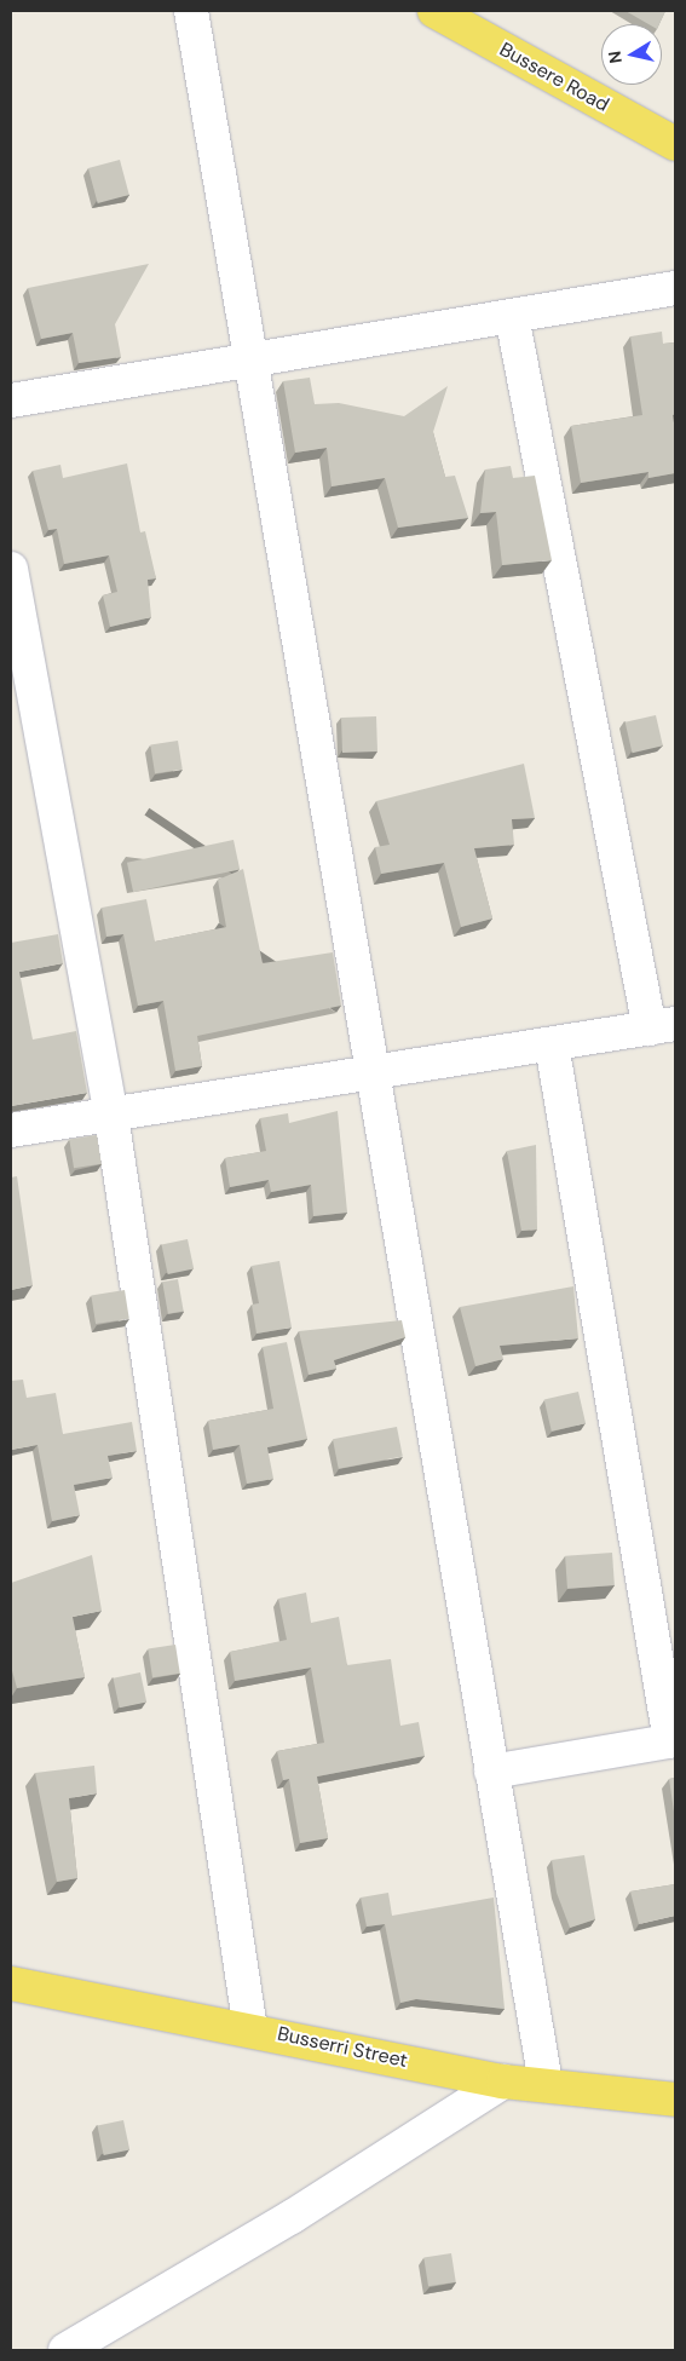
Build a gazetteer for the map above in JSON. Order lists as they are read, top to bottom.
{
  "streets": {
    "main road": ["Bussere Road", "Busserri Street"]
  },
  "north": "left"
}
